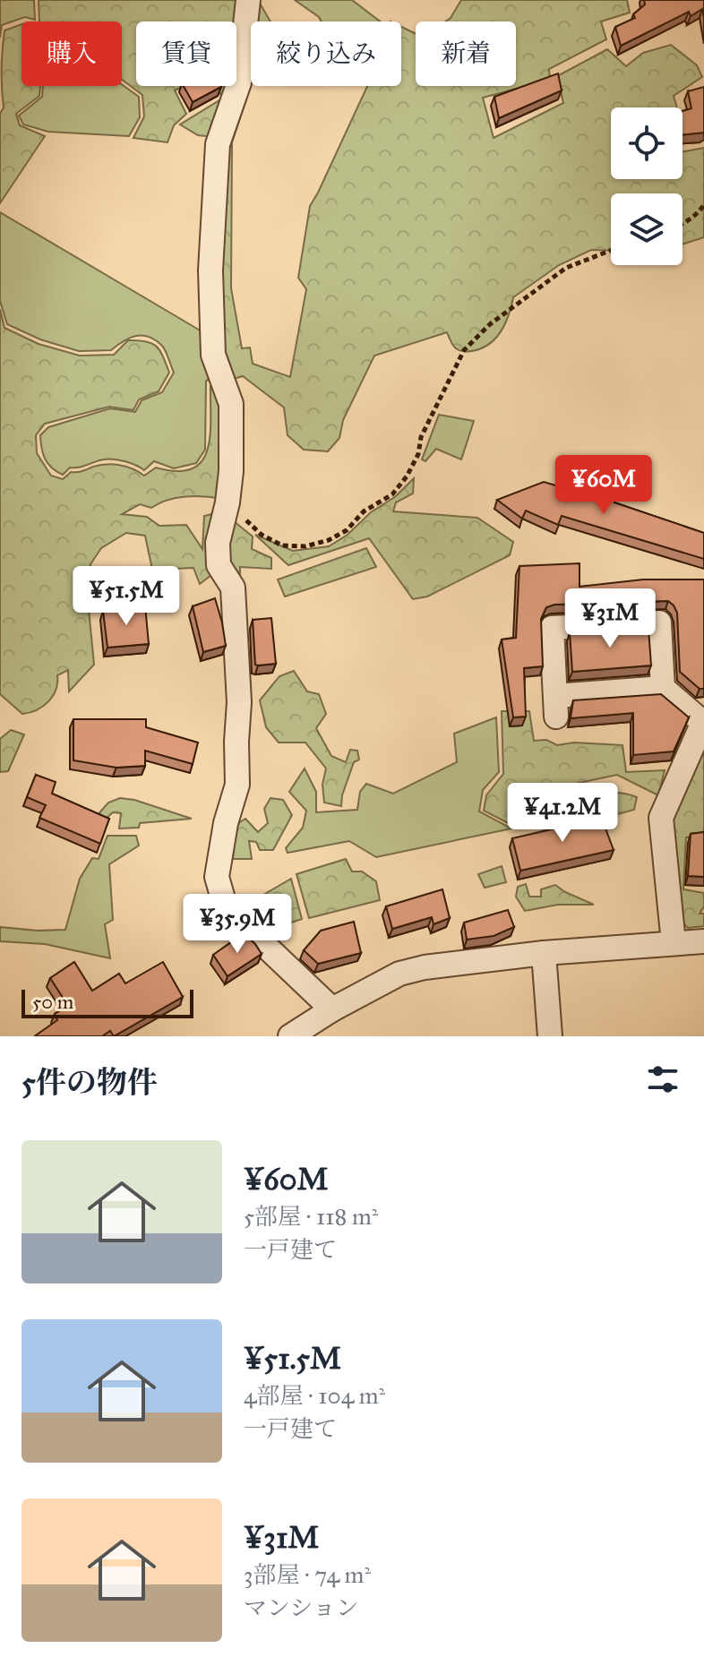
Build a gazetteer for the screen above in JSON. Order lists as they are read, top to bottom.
{
  "scale_bar": "50 m",
  "page": {
    "chip": [
      "購入",
      "賃貸",
      "絞り込み",
      "新着"
    ],
    "price": [
      "¥60M",
      "¥51.5M",
      "¥31M",
      "¥41.2M",
      "¥35.9M"
    ],
    "scale": "50 m",
    "heading": "5件の物件",
    "list": [
      {
        "name": "¥60M",
        "note": "5部屋 · 118 m² · 一戸建て"
      },
      {
        "name": "¥51.5M",
        "note": "4部屋 · 104 m² · 一戸建て"
      },
      {
        "name": "¥31M",
        "note": "3部屋 · 74 m² · マンション"
      }
    ]
  }
}
